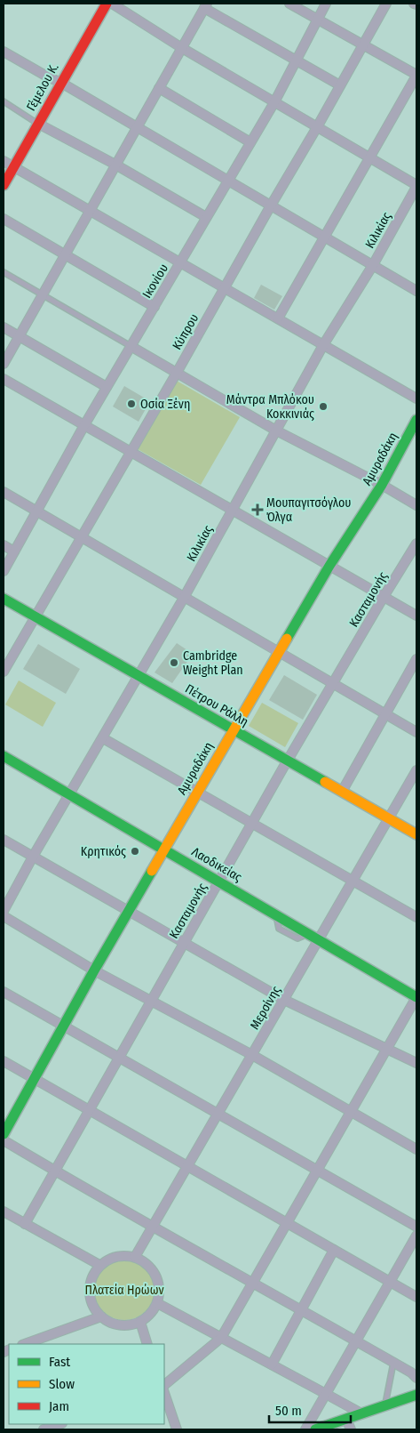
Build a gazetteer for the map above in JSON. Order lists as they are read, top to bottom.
{
  "streets": {
    "main road": [
      "Γέμελου Κ.",
      "Αμυραδάκη",
      "Πέτρου Ράλλη",
      "Λαοδικείας"
    ],
    "street": [
      "Κιλικίας",
      "Ικονίου",
      "Κύπρου",
      "Κασταμονής",
      "Μερσίνης"
    ]
  },
  "crossings": [
    ["Κιλικίας", "Πέτρου Ράλλη"],
    ["Κιλικίας", "Λαοδικείας"],
    ["Κύπρου", "Πέτρου Ράλλη"],
    ["Αμυραδάκη", "Πέτρου Ράλλη"],
    ["Αμυραδάκη", "Λαοδικείας"],
    ["Κασταμονής", "Πέτρου Ράλλη"],
    ["Κασταμονής", "Λαοδικείας"],
    ["Πέτρου Ράλλη", "Μερσίνης"],
    ["Λαοδικείας", "Μερσίνης"]
  ],
  "parks": ["Πλατεία Ηρώων"],
  "places": {
    "other": [
      "Οσία Ξένη",
      "Μάντρα Μπλόκου Κοκκινιάς",
      "Cambridge Weight Plan",
      "Κρητικός"
    ],
    "health": ["Μουπαγιτσόγλου Όλγα"]
  },
  "legend": ["Fast", "Slow", "Jam"],
  "scale_bar": "50 m"
}
